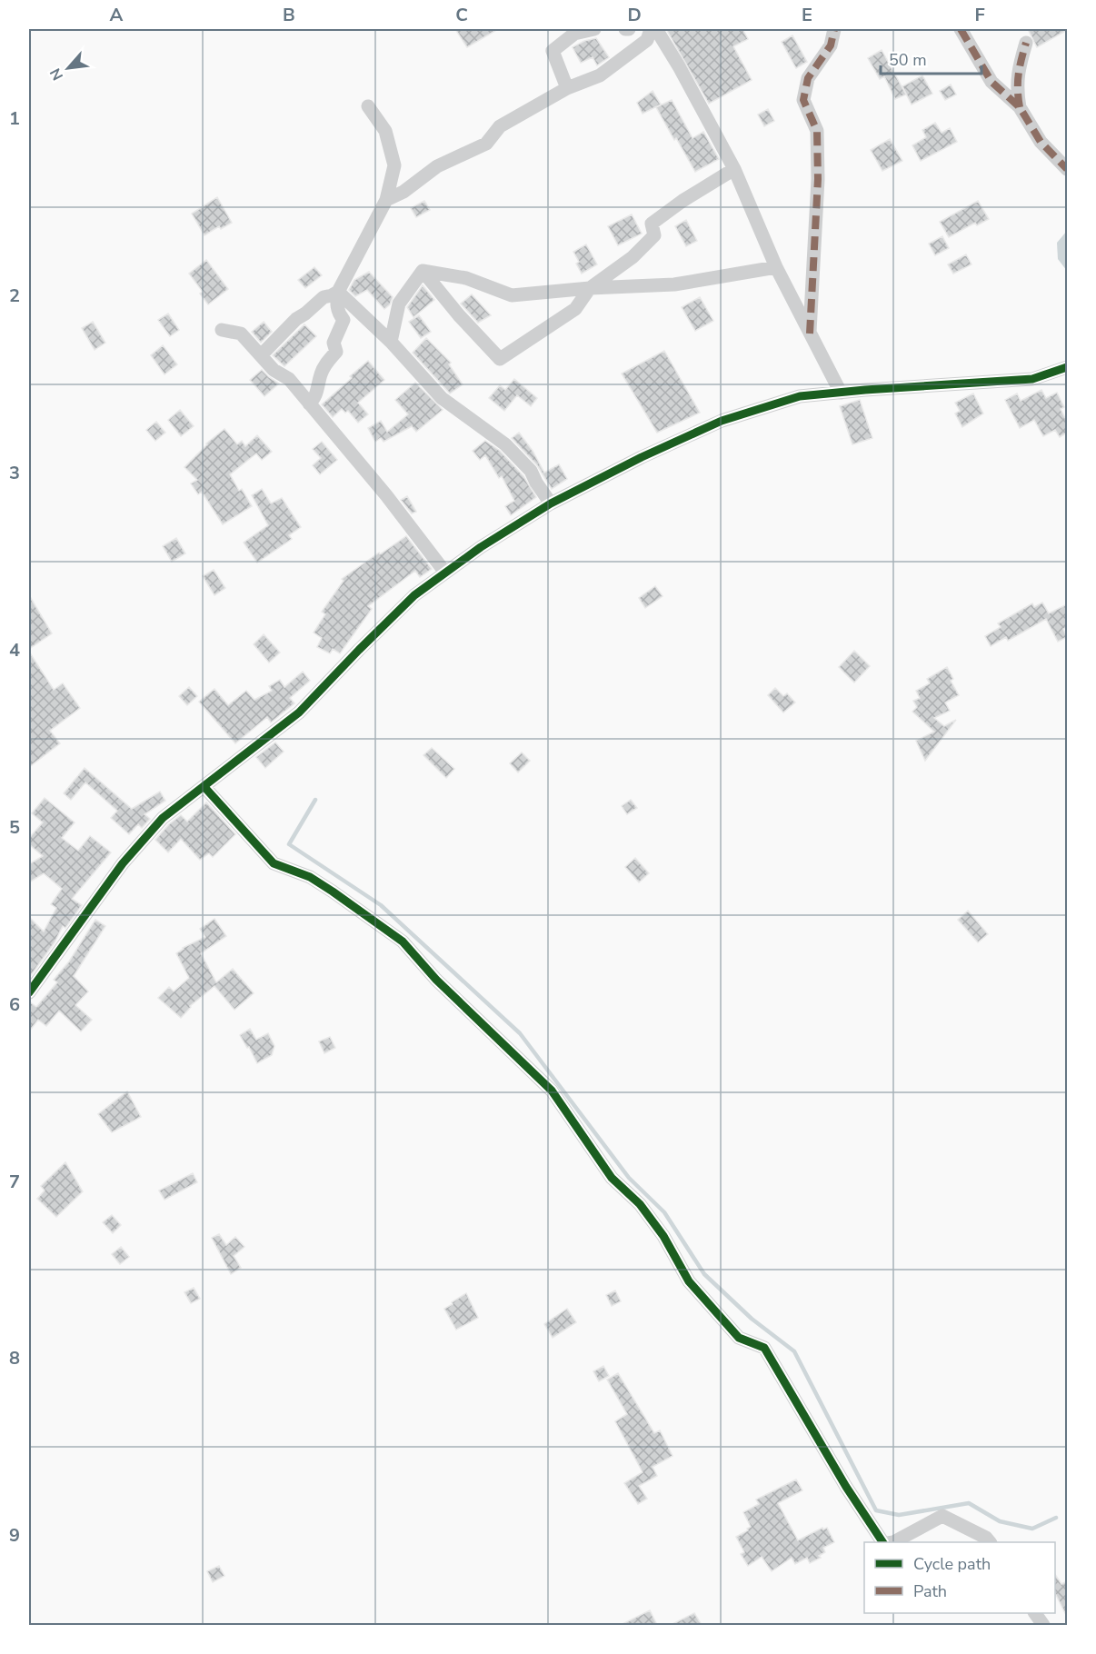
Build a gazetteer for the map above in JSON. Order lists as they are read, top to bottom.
{
  "legend": ["Cycle path", "Path"],
  "scale_bar": "50 m",
  "north": "bottom left",
  "grid": {
    "columns": [
      "A",
      "B",
      "C",
      "D",
      "E",
      "F"
    ],
    "rows": [
      "1",
      "2",
      "3",
      "4",
      "5",
      "6",
      "7",
      "8",
      "9"
    ]
  }
}
